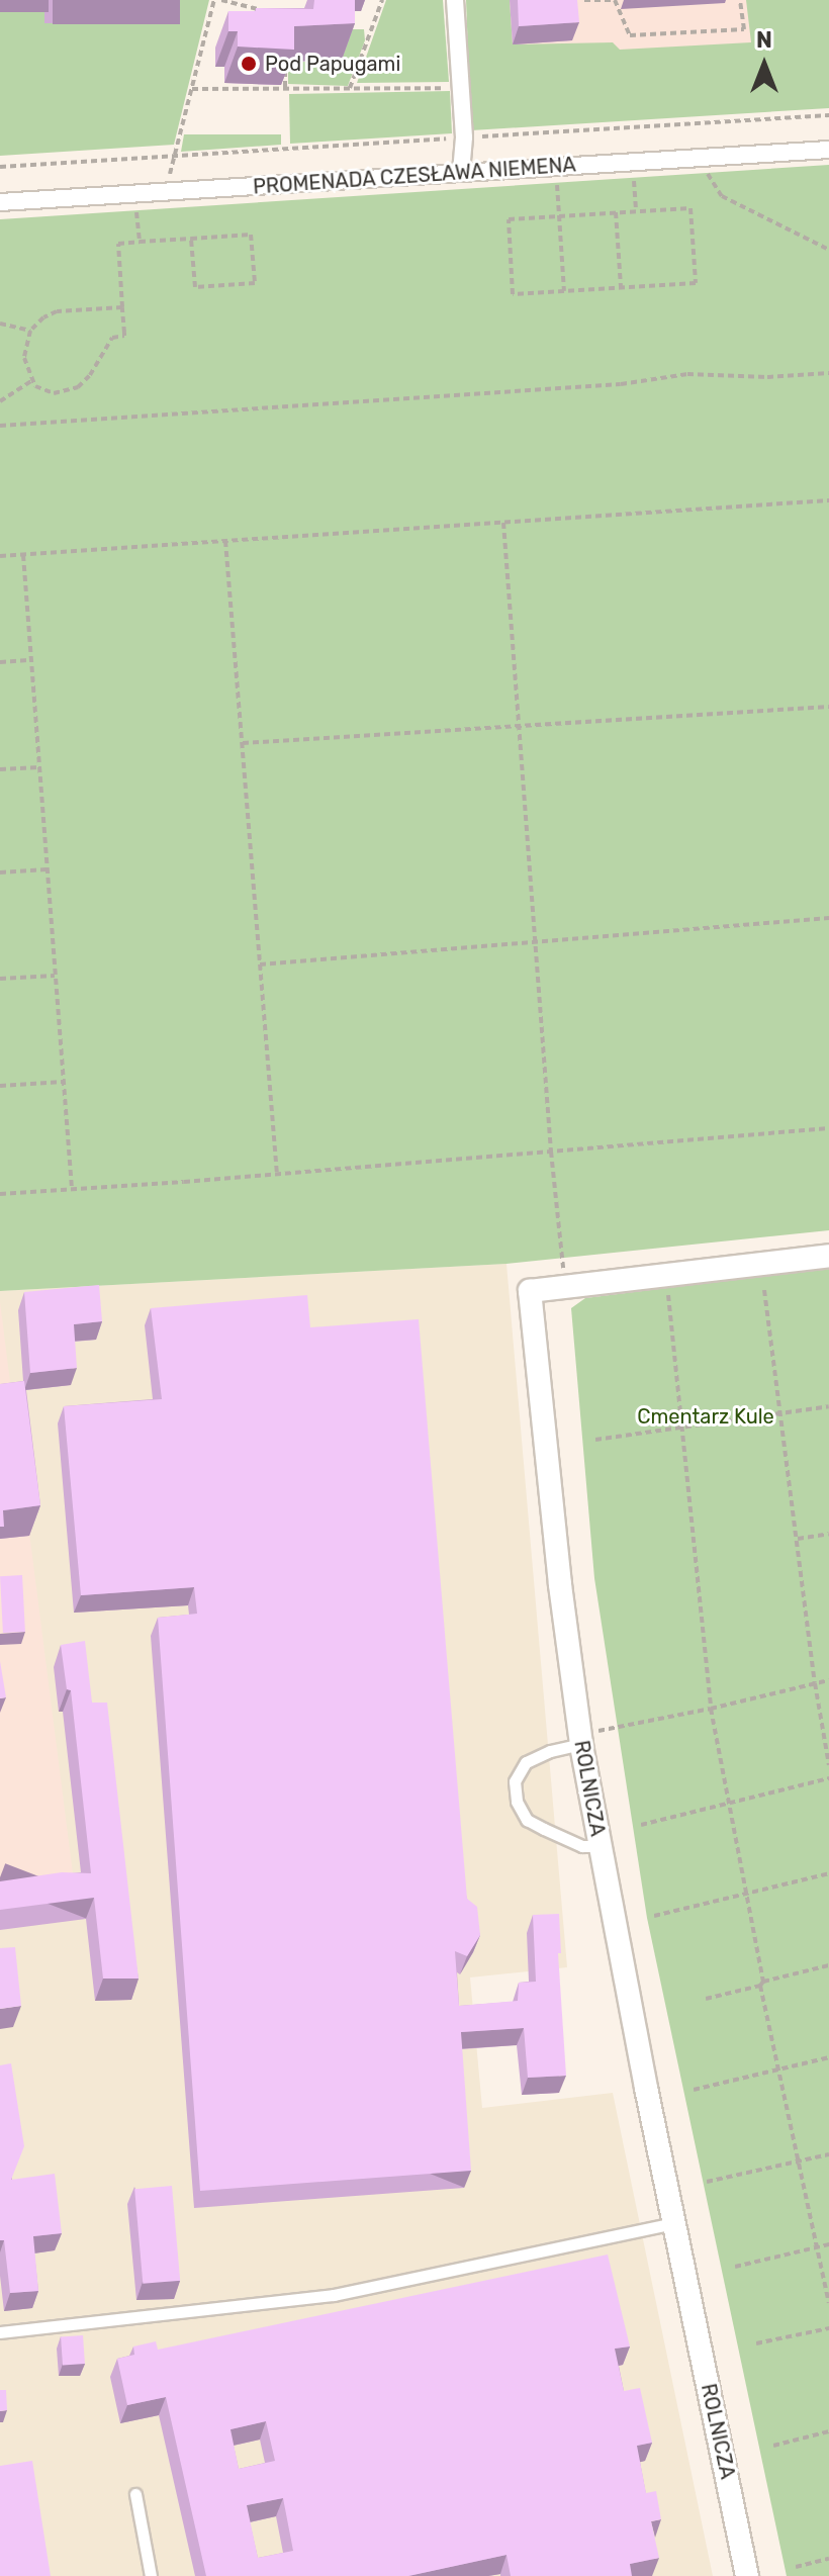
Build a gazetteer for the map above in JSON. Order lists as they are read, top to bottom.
{
  "streets": {
    "street": ["PROMENADA CZESŁAWA NIEMENA", "ROLNICZA"]
  },
  "parks": ["Cmentarz Kule"],
  "places": ["Pod Papugami"],
  "north": "top"
}
